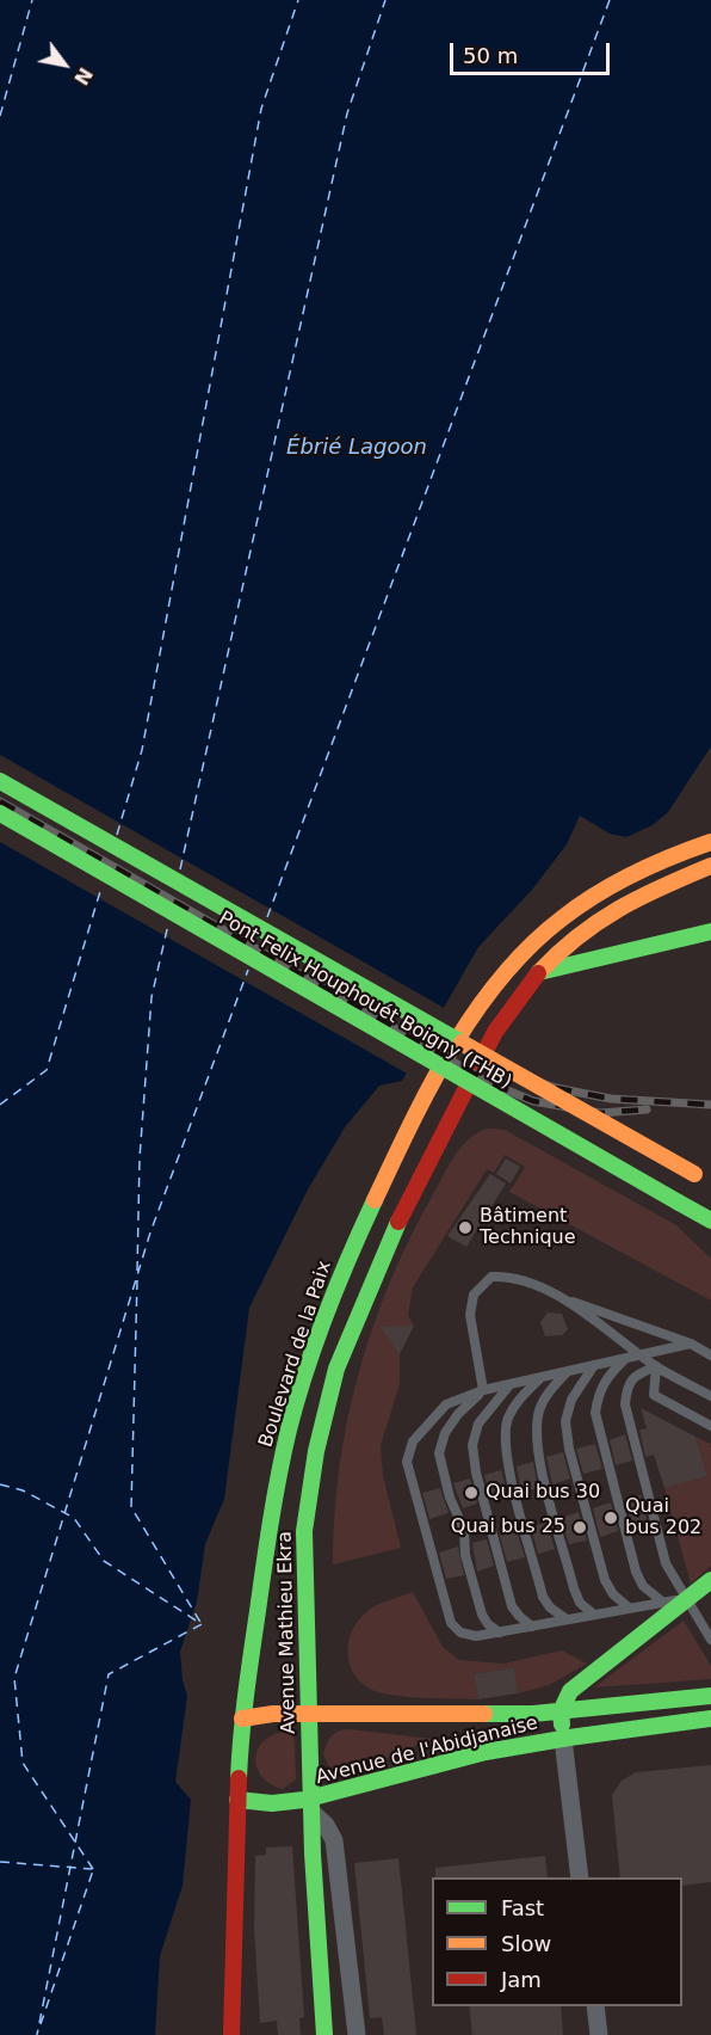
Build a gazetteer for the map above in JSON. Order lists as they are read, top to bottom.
{
  "streets": {
    "main road": [
      "Pont Felix Houphouét Boigny (FHB)",
      "Boulevard de la Paix",
      "Avenue Mathieu Ekra",
      "Avenue de l'Abidjanaise"
    ]
  },
  "crossings": [
    ["Boulevard de la Paix", "Avenue de l'Abidjanaise"],
    ["Avenue Mathieu Ekra", "Avenue de l'Abidjanaise"]
  ],
  "water": ["Ébrié Lagoon"],
  "places": [
    "Bâtiment Technique",
    "Quai bus 30",
    "Quai bus 202",
    "Quai bus 25"
  ],
  "legend": ["Fast", "Slow", "Jam"],
  "scale_bar": "50 m",
  "north": "bottom right"
}
